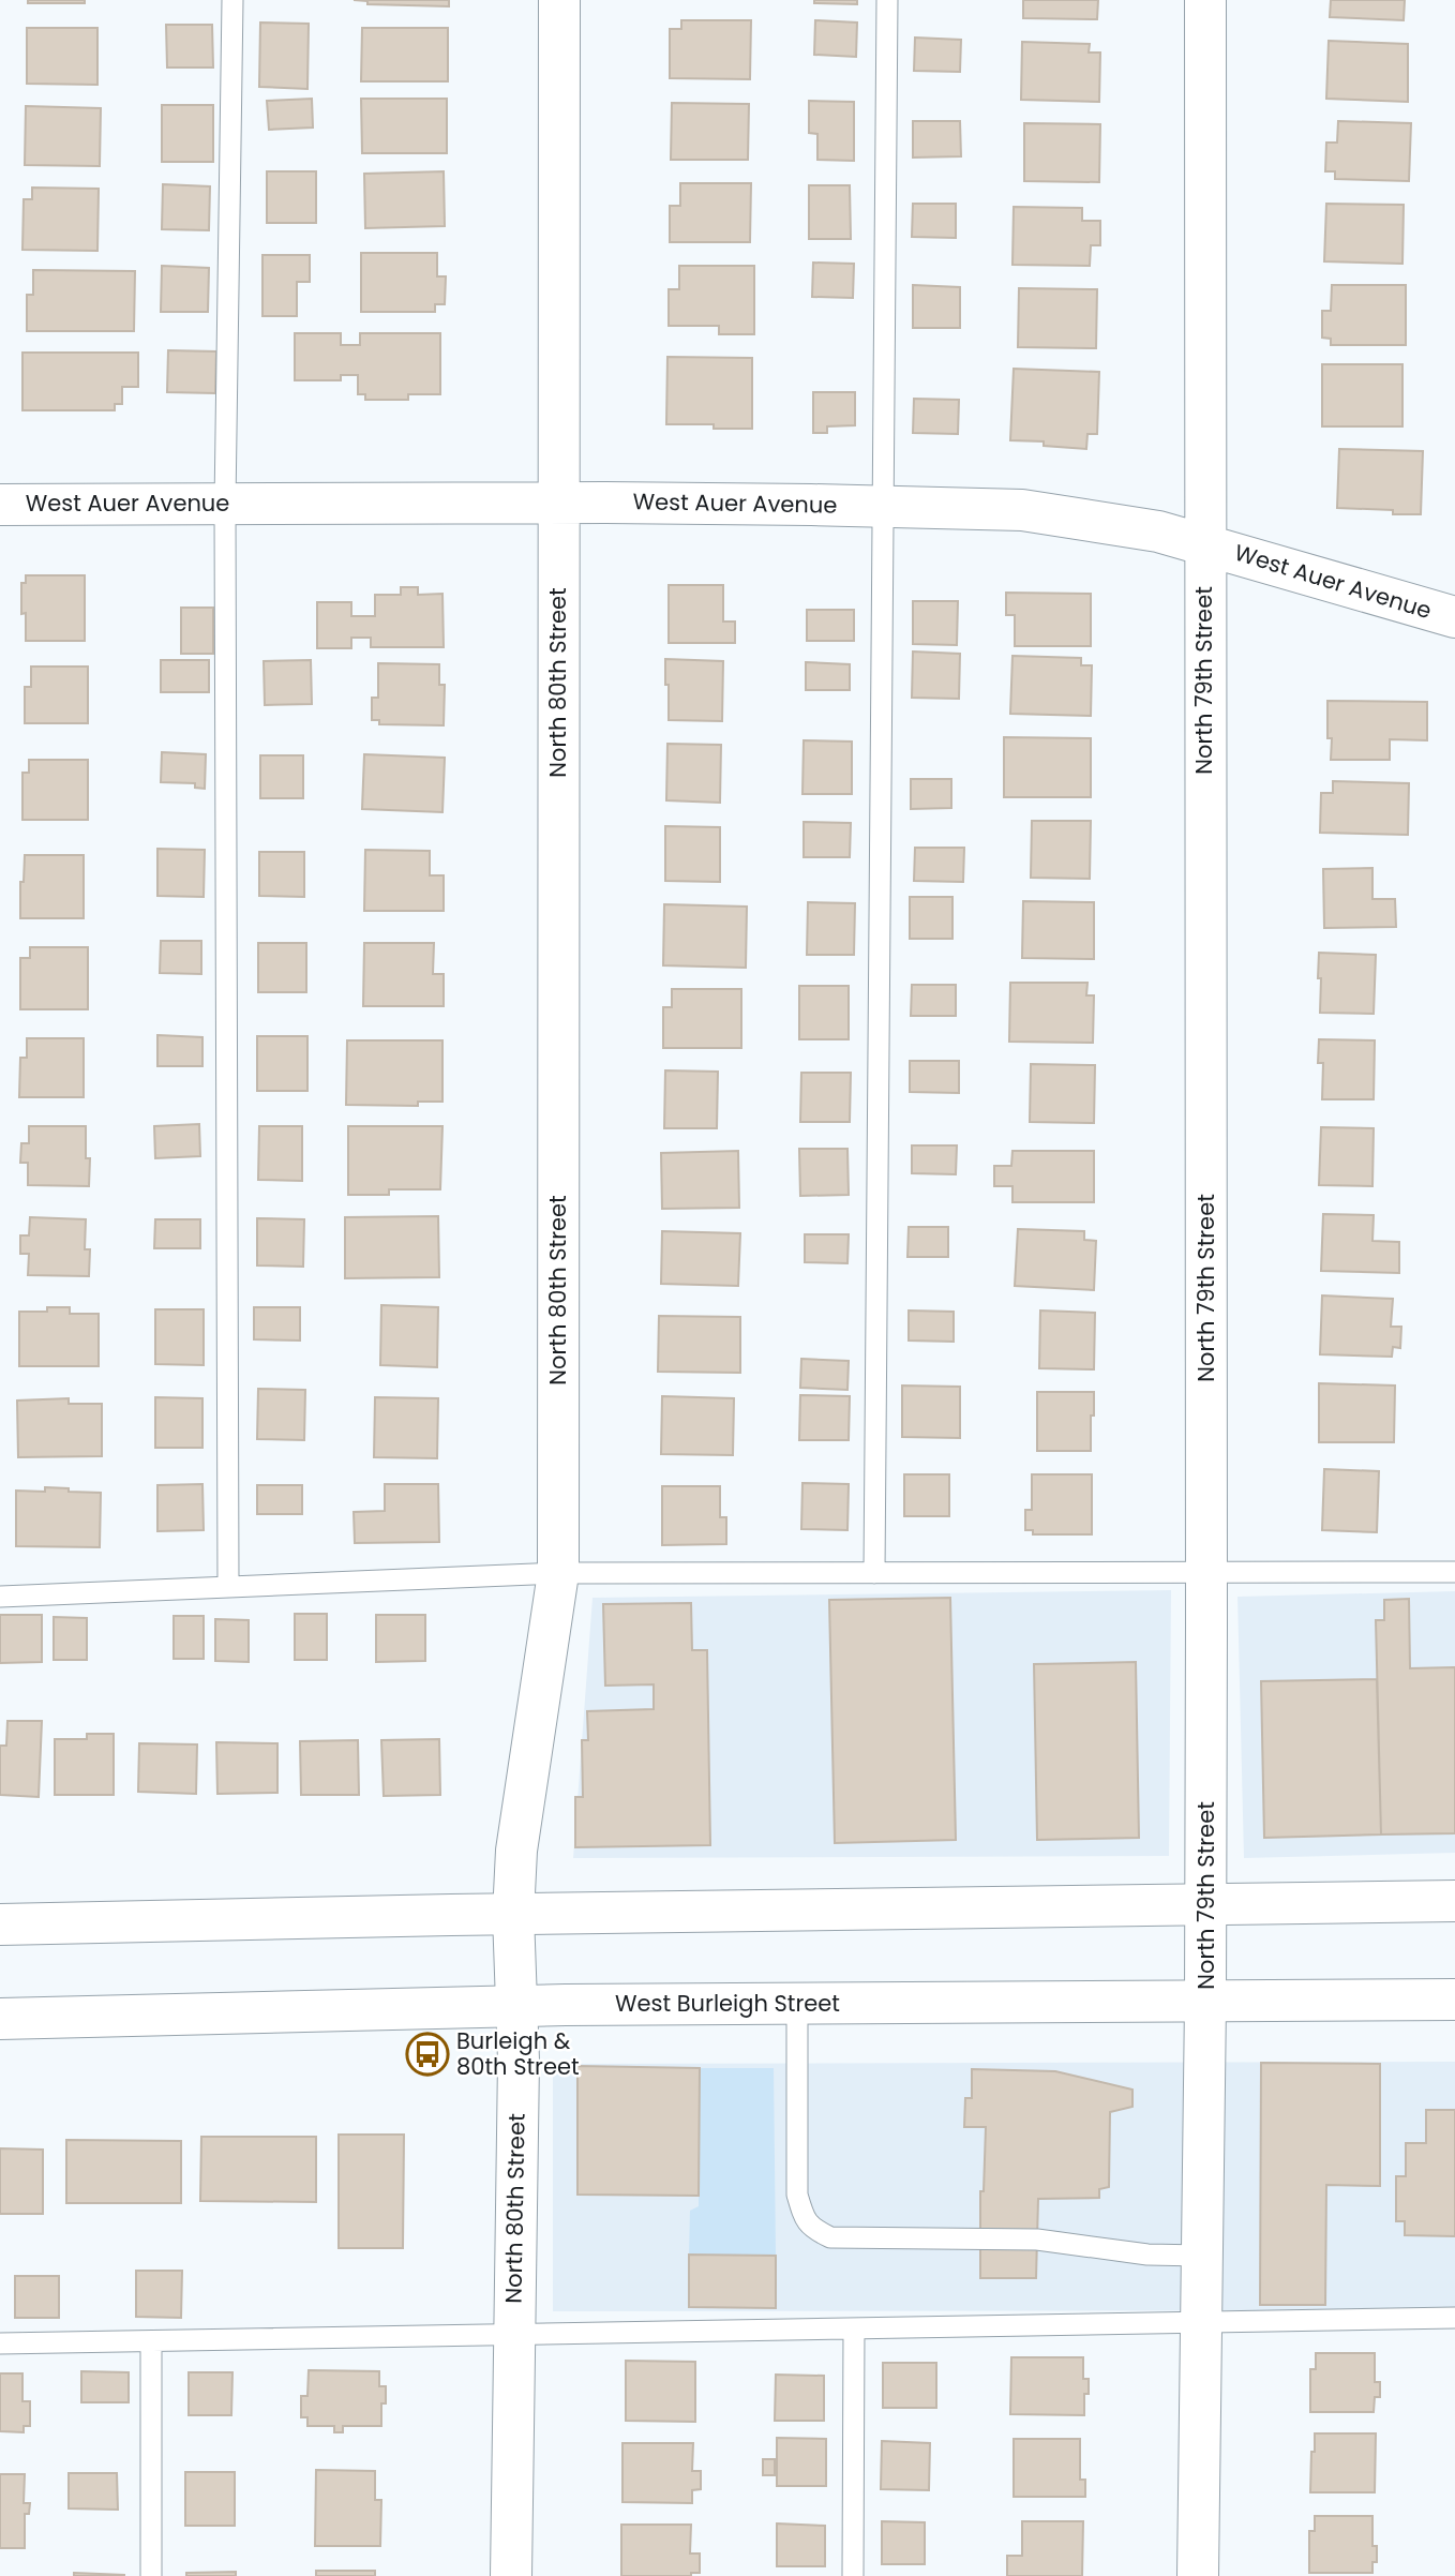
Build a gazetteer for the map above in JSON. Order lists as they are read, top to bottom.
{
  "streets": {
    "street": [
      "West Auer Avenue",
      "North 79th Street",
      "North 80th Street",
      "West Burleigh Street"
    ]
  },
  "crossings": [
    ["West Auer Avenue", "North 79th Street"],
    ["West Auer Avenue", "North 80th Street"],
    ["North 79th Street", "West Burleigh Street"],
    ["North 80th Street", "West Burleigh Street"]
  ],
  "places": {
    "bus stop": ["Burleigh & 80th Street"]
  }
}
